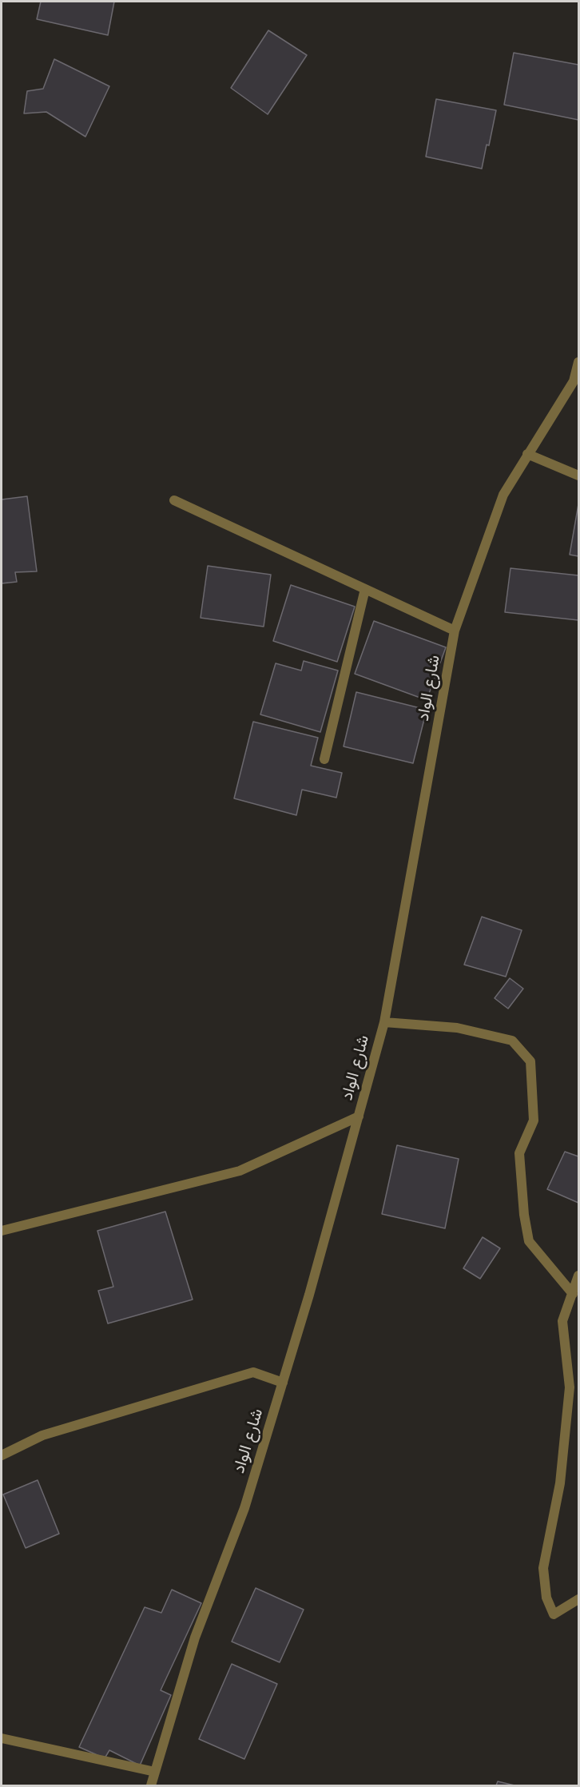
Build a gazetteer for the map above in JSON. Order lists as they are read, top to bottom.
{
  "streets": {
    "street": ["شارع الواد"]
  }
}
